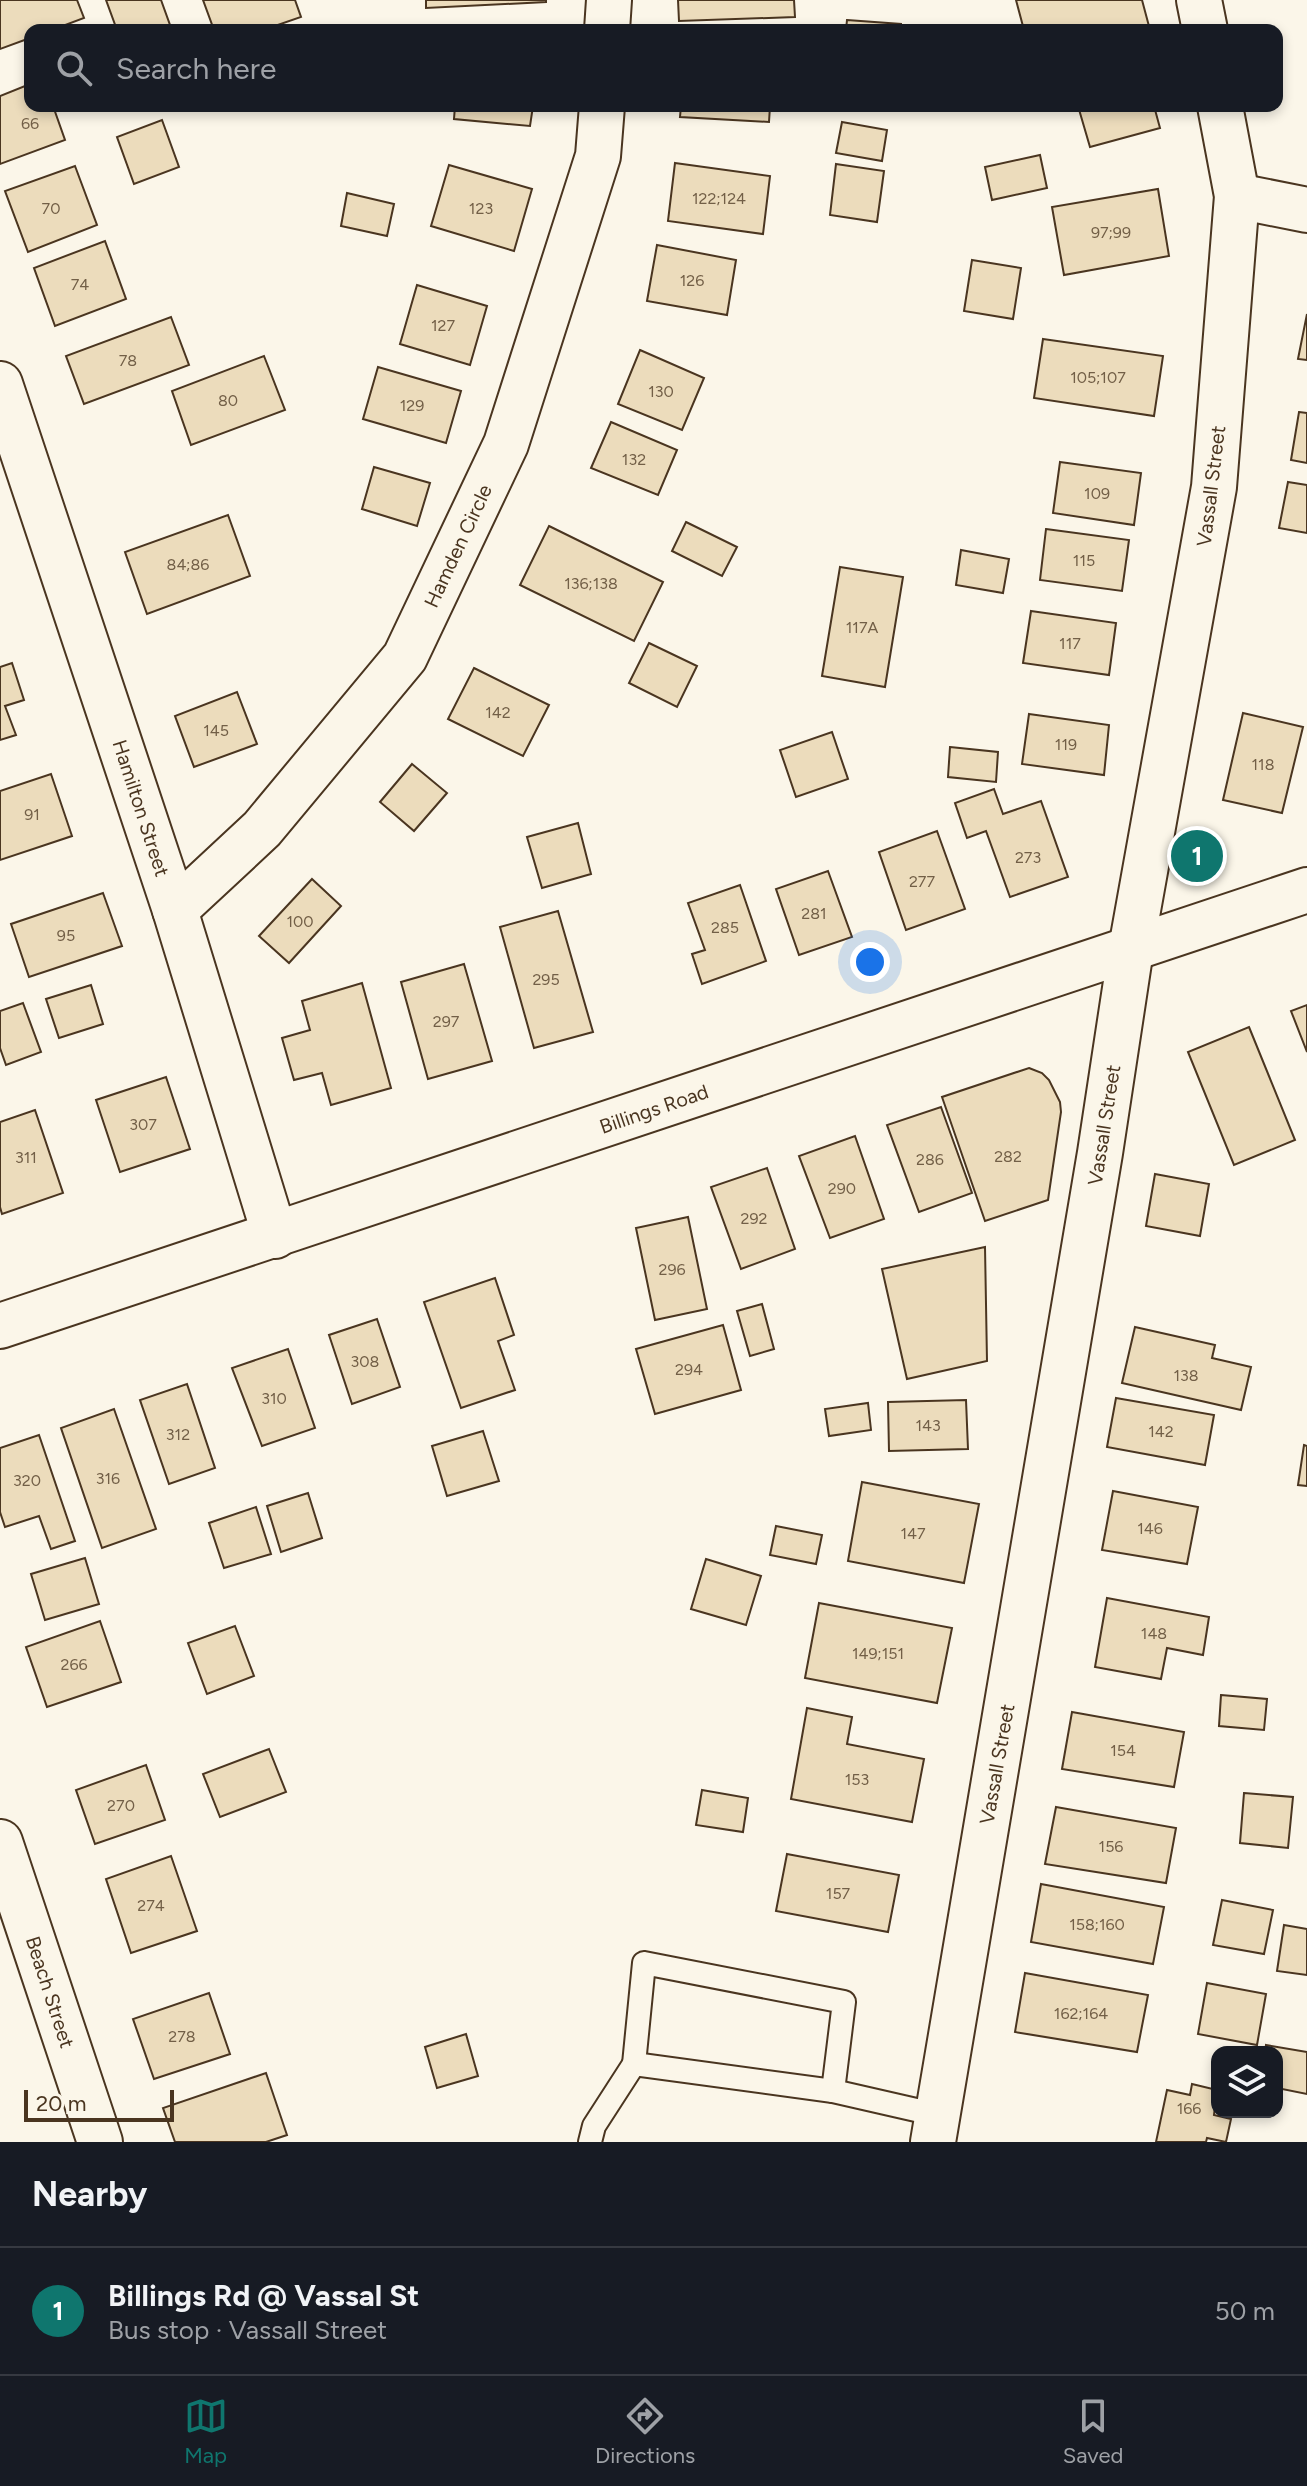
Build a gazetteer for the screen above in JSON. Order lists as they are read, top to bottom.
{
  "streets": {
    "street": [
      "Vassall Street",
      "Hamden Circle",
      "Hamilton Street",
      "Billings Road",
      "Beach Street"
    ]
  },
  "crossings": [
    ["Vassall Street", "Billings Road"],
    ["Hamden Circle", "Hamilton Street"],
    ["Hamilton Street", "Billings Road"]
  ],
  "house_numbers": [
    "66",
    "122;124",
    "70",
    "123",
    "97;99",
    "126",
    "74",
    "127",
    "78",
    "105;107",
    "130",
    "80",
    "129",
    "132",
    "109",
    "115",
    "84;86",
    "136;138",
    "117A",
    "117",
    "142",
    "145",
    "119",
    "118",
    "91",
    "273",
    "277",
    "281",
    "100",
    "285",
    "95",
    "295",
    "297",
    "307",
    "282",
    "311",
    "286",
    "290",
    "292",
    "296",
    "308",
    "294",
    "138",
    "310",
    "143",
    "142",
    "312",
    "316",
    "320",
    "146",
    "147",
    "148",
    "149;151",
    "266",
    "154",
    "153",
    "270",
    "156",
    "157",
    "274",
    "158;160",
    "162;164",
    "278",
    "166"
  ],
  "scale_bar": "20 m",
  "page": {
    "search": "Search here",
    "pins": "1",
    "scale": "20 m",
    "heading": "Nearby",
    "list": [
      {
        "mark": "1",
        "name": "Billings Rd @ Vassal St",
        "note": "Bus stop · Vassall Street",
        "value": "50 m"
      }
    ],
    "nav": ["Map", "Directions", "Saved"]
  }
}
